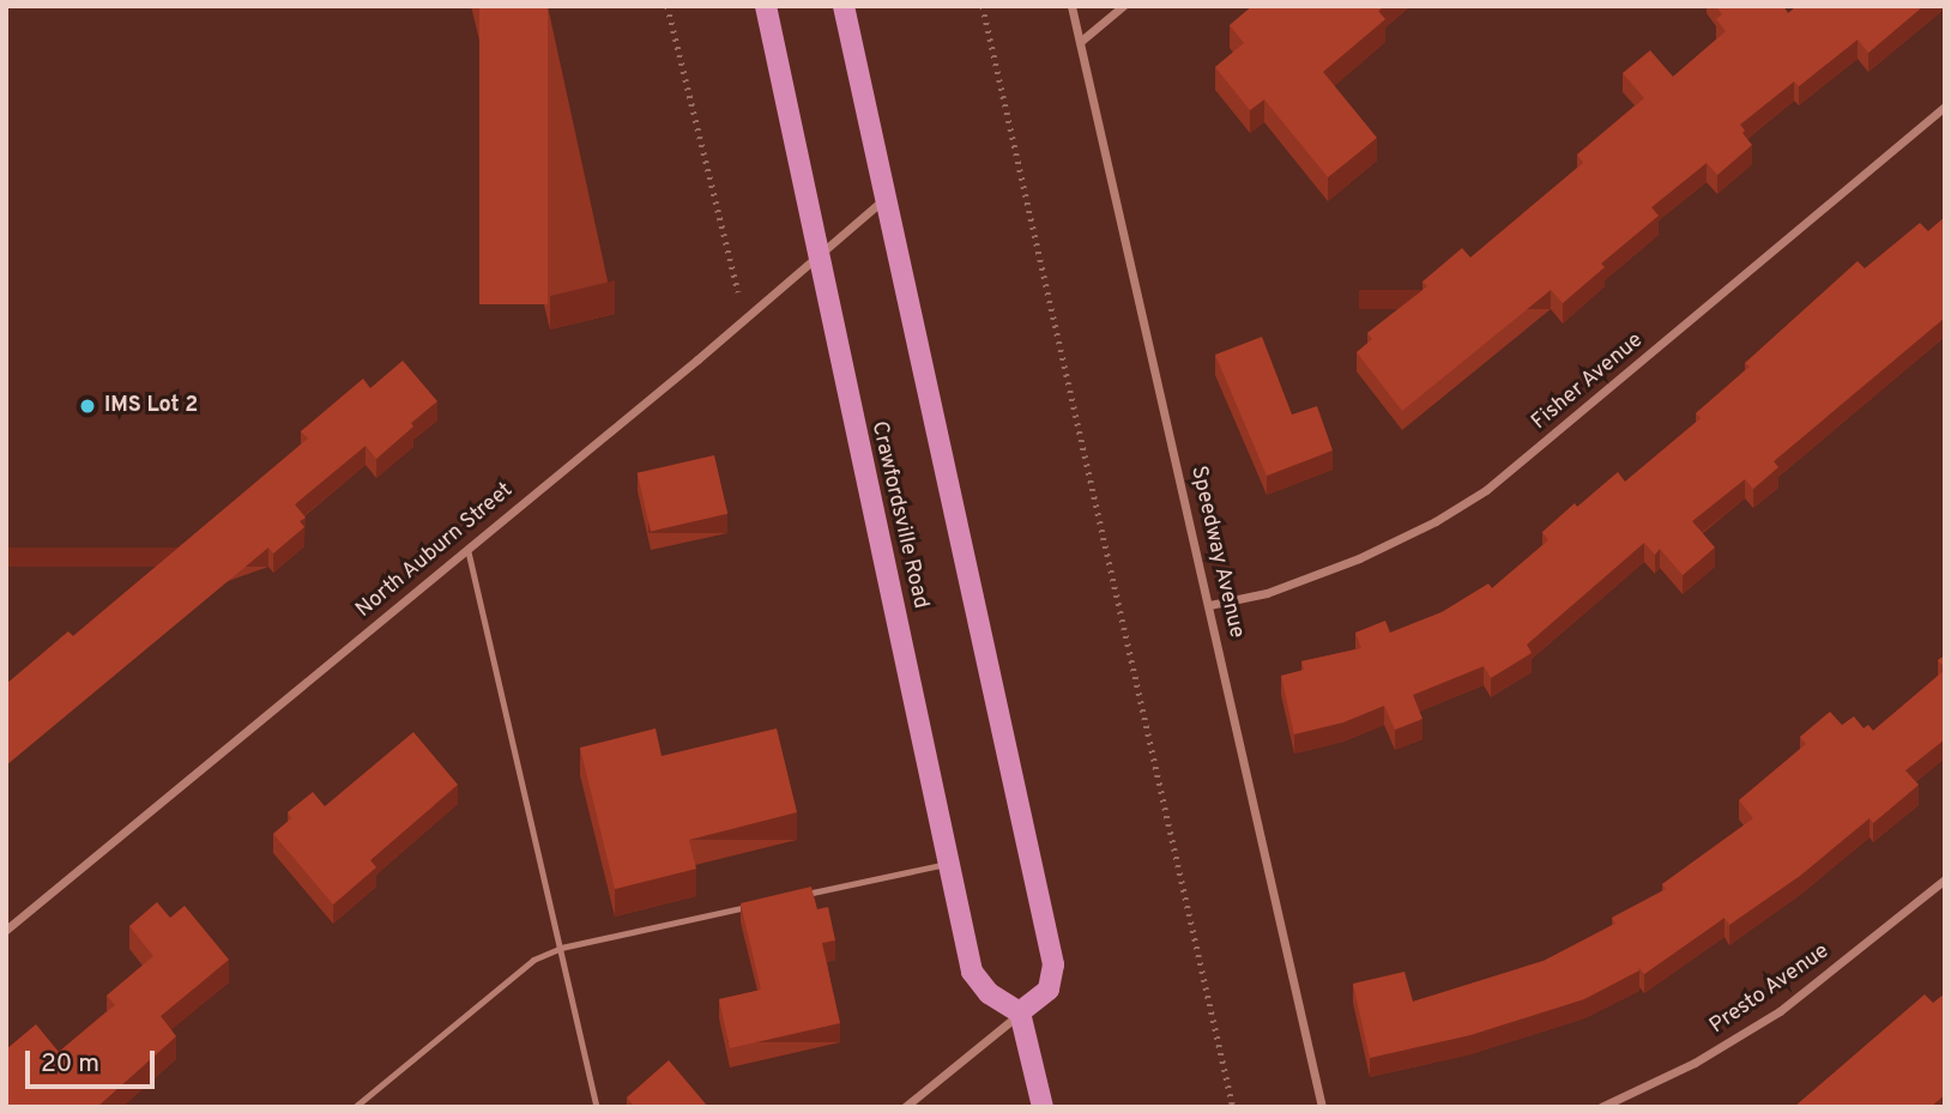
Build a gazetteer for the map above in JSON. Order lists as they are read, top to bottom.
{
  "streets": {
    "main road": ["Crawfordsville Road"],
    "street": [
      "Fisher Avenue",
      "North Auburn Street",
      "Speedway Avenue",
      "Presto Avenue"
    ]
  },
  "crossings": [
    ["Fisher Avenue", "Speedway Avenue"],
    ["Crawfordsville Road", "North Auburn Street"]
  ],
  "places": ["IMS Lot 2"],
  "scale_bar": "20 m"
}
